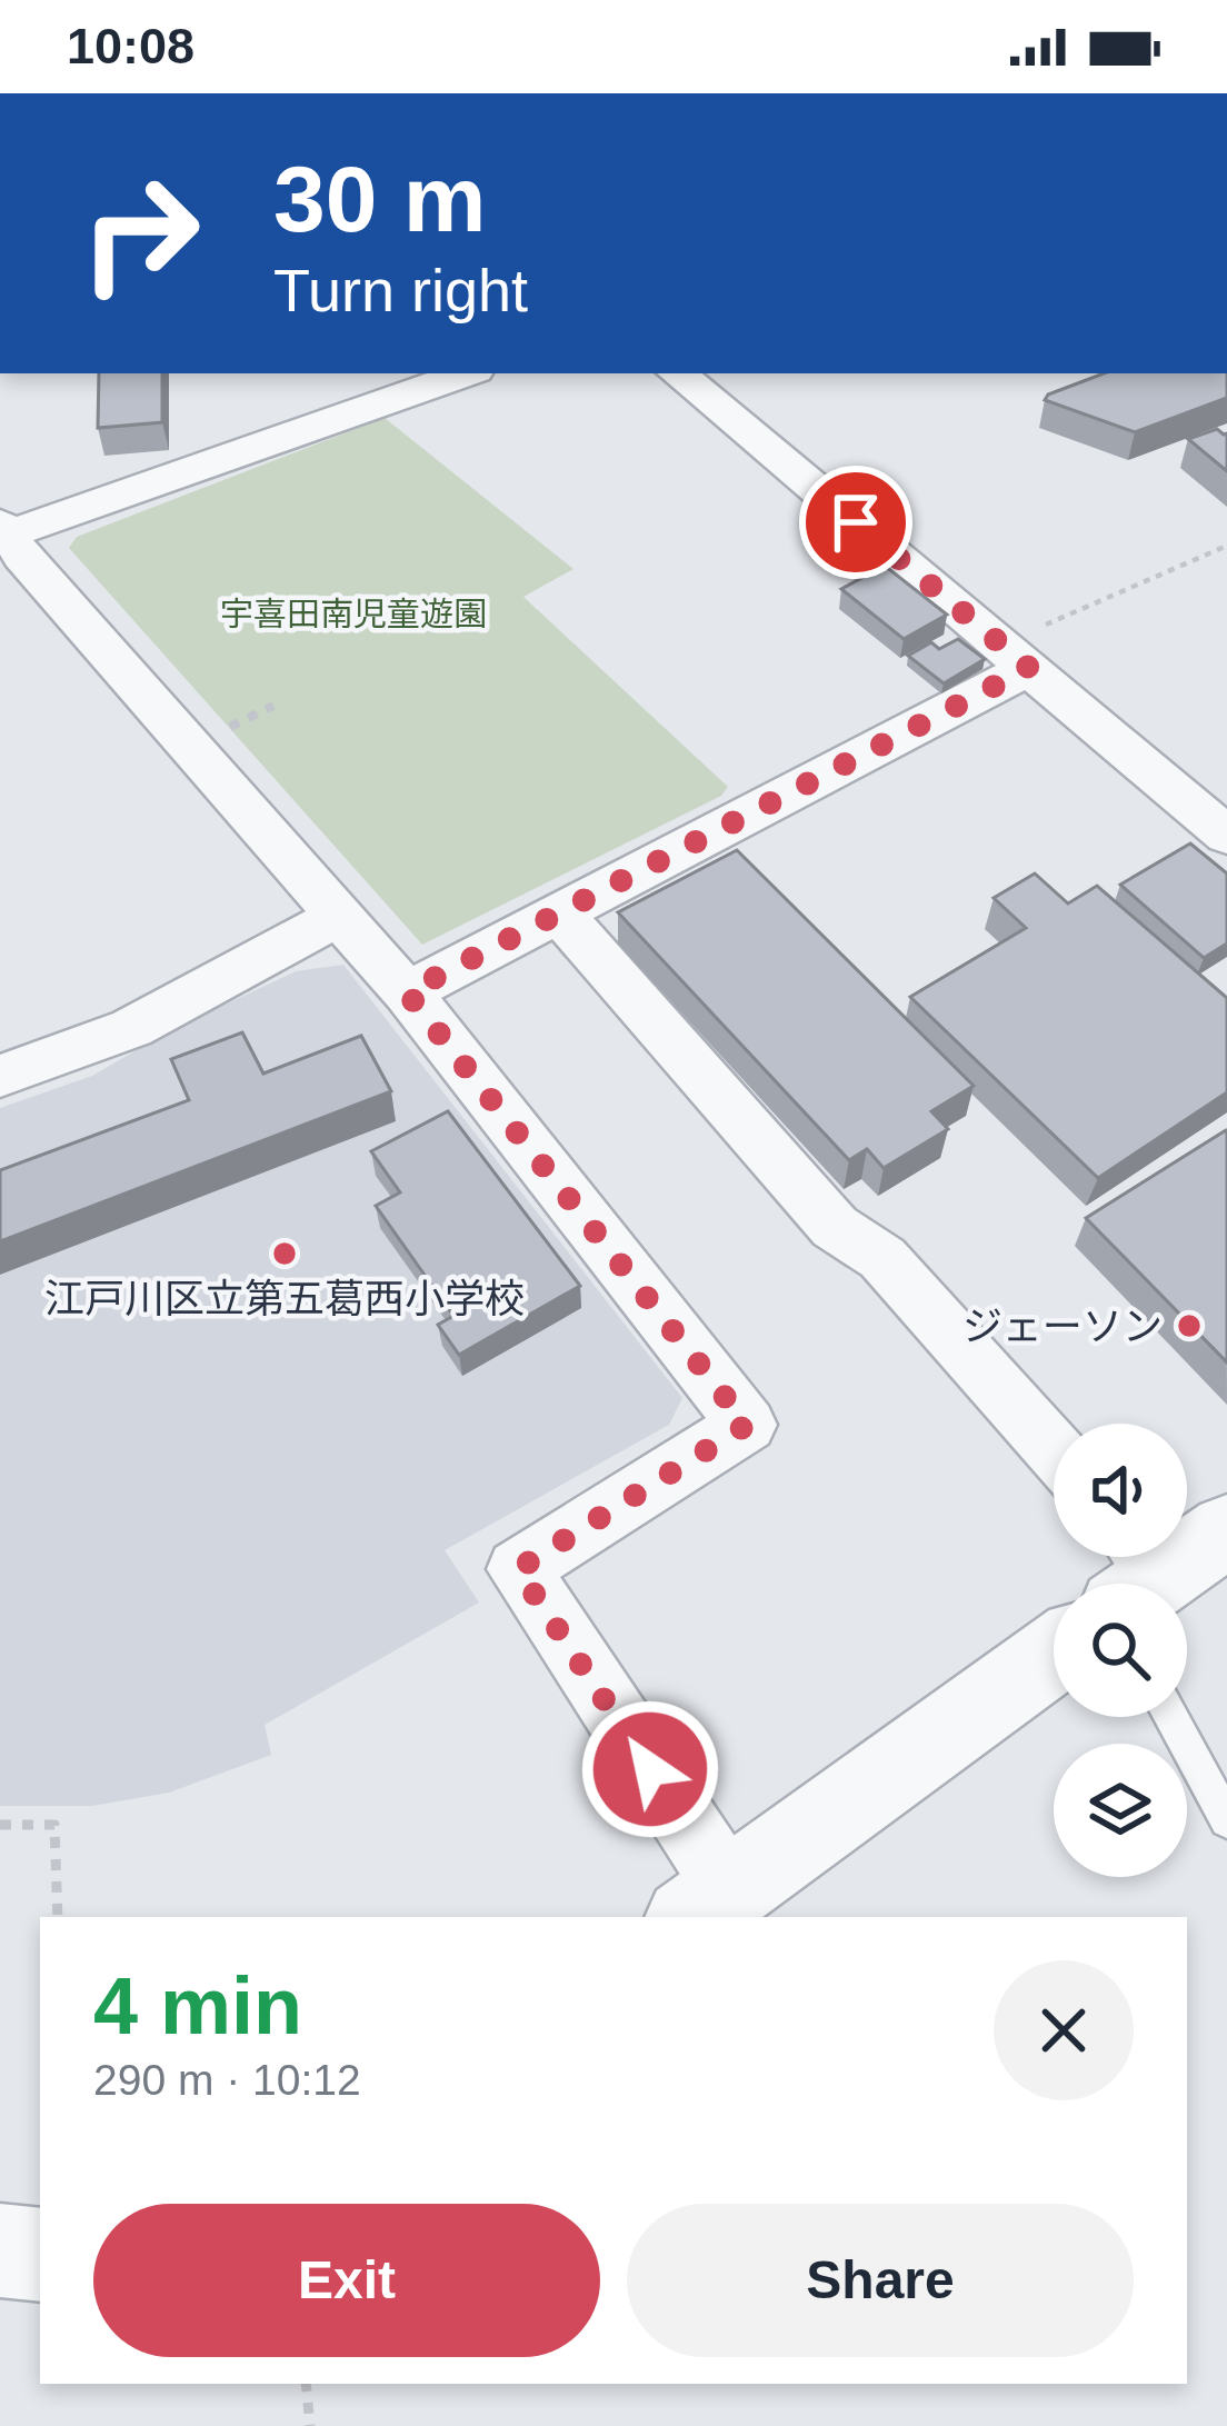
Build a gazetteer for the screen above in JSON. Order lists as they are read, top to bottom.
{
  "parks": ["宇喜田南児童遊園"],
  "places": ["江戸川区立第五葛西小学校", "ジェーソン"],
  "page": {
    "status": "10:08",
    "turn": ["30 m", "Turn right"],
    "heading": ["4 min", "290 m · 10:12"],
    "buttons": ["Exit", "Share"]
  }
}
